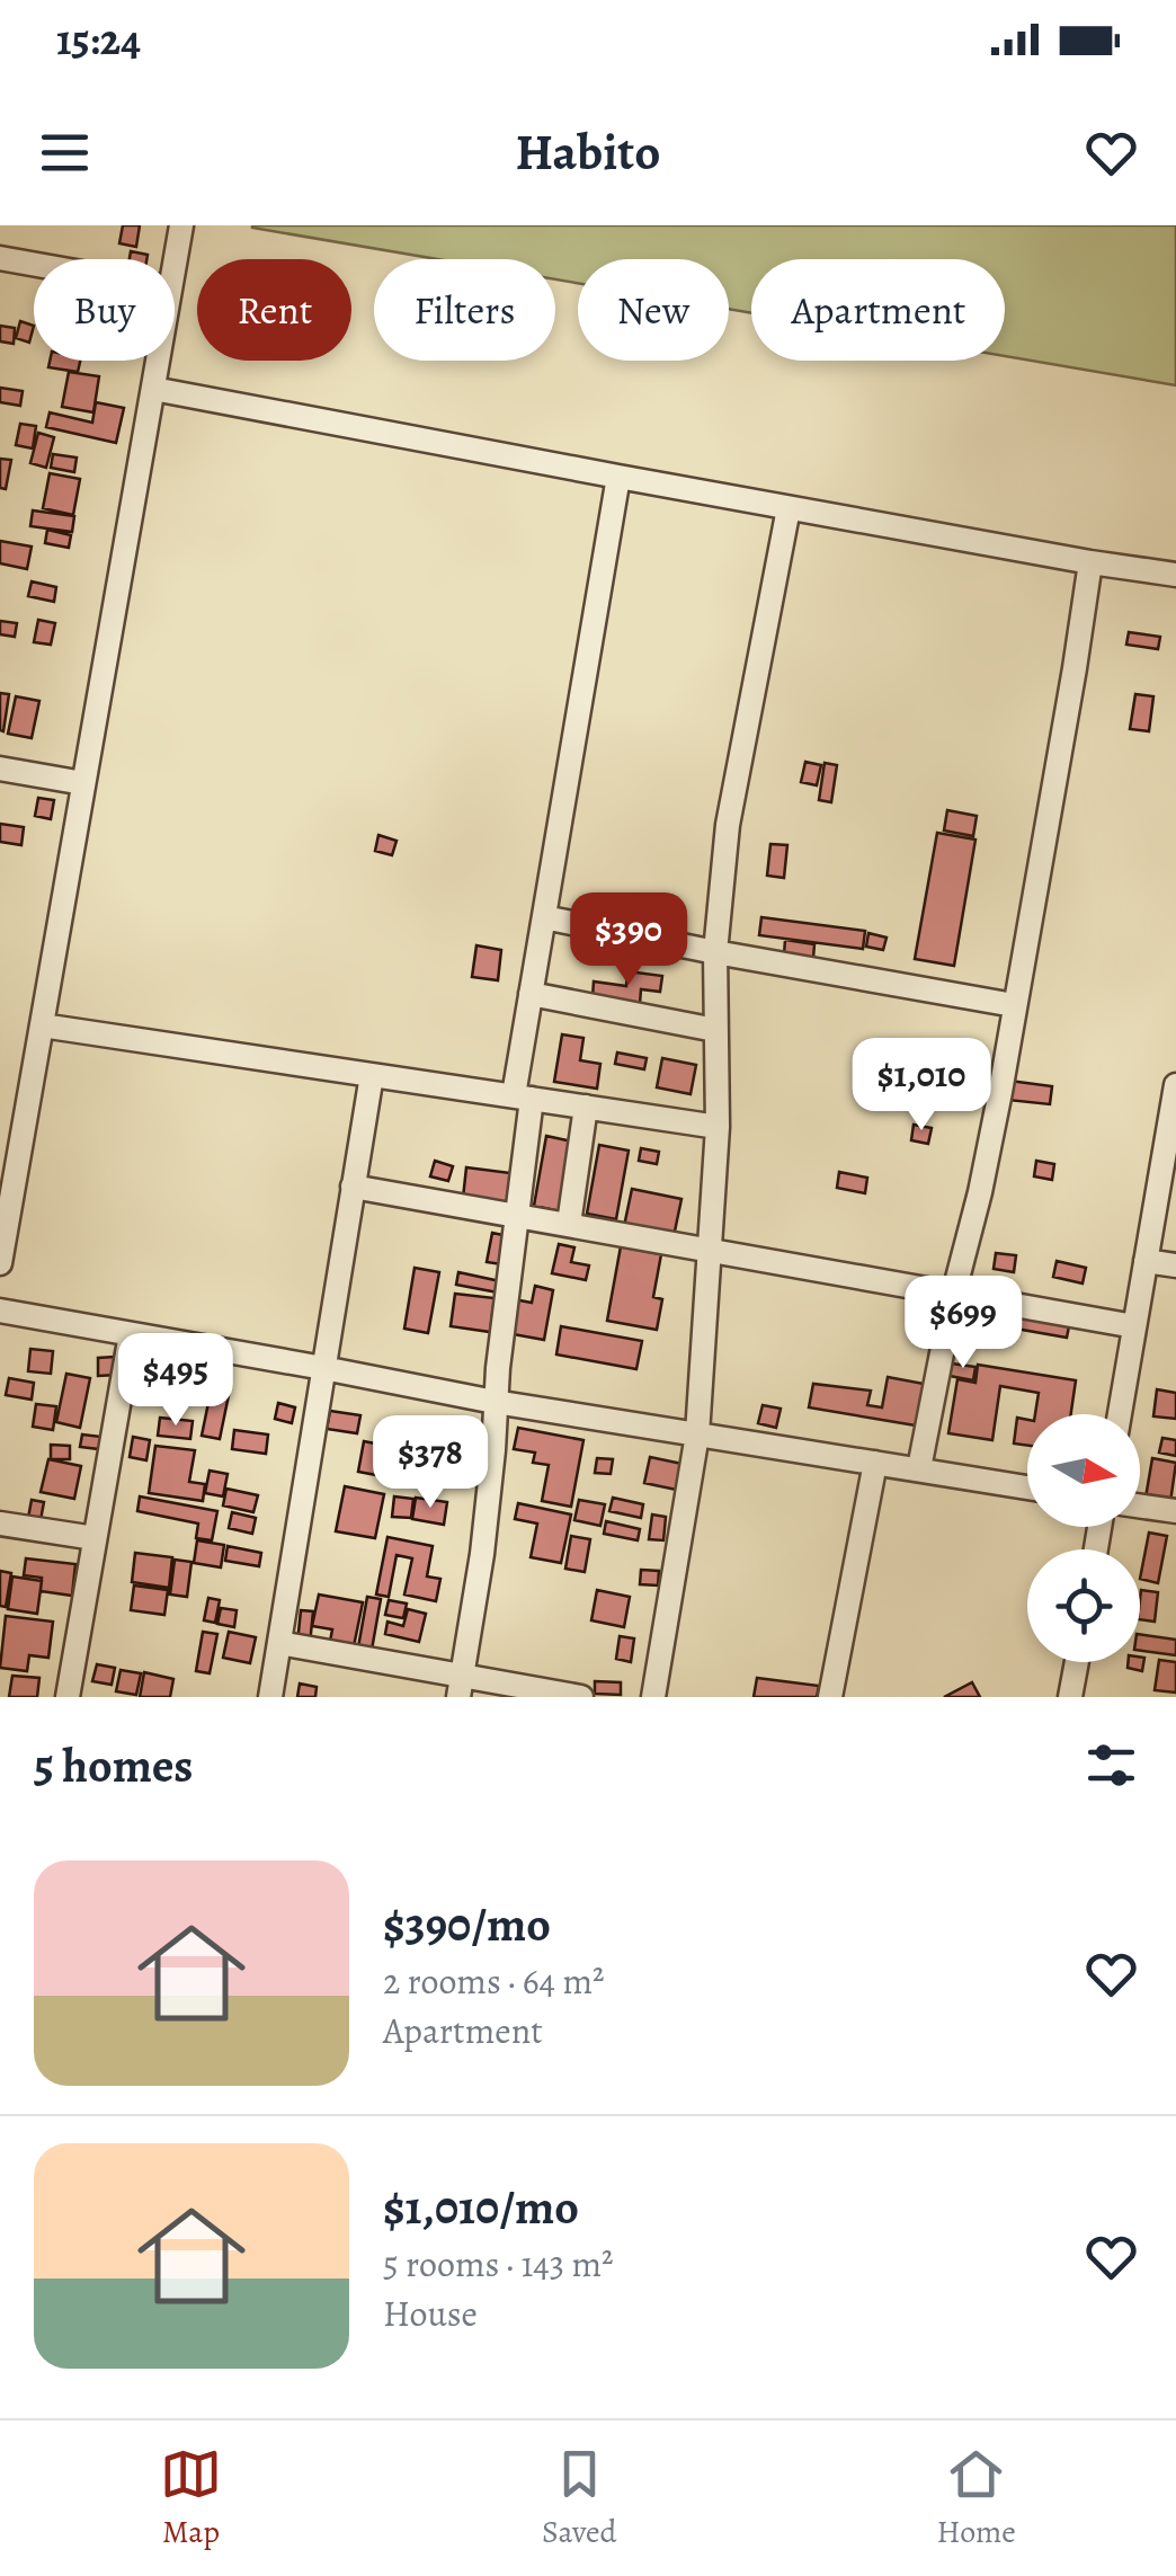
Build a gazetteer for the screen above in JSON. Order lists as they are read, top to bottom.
{
  "north": "right",
  "page": {
    "status": "15:24",
    "header": "Habito",
    "chip": [
      "Buy",
      "Rent",
      "Filters",
      "New",
      "Apartment"
    ],
    "price": [
      "$390",
      "$1,010",
      "$699",
      "$495",
      "$378"
    ],
    "heading": "5 homes",
    "list": [
      {
        "name": "$390/mo",
        "note": "2 rooms · 64 m² · Apartment"
      },
      {
        "name": "$1,010/mo",
        "note": "5 rooms · 143 m² · House"
      }
    ],
    "tabs": ["Map", "Saved", "Home"]
  }
}
